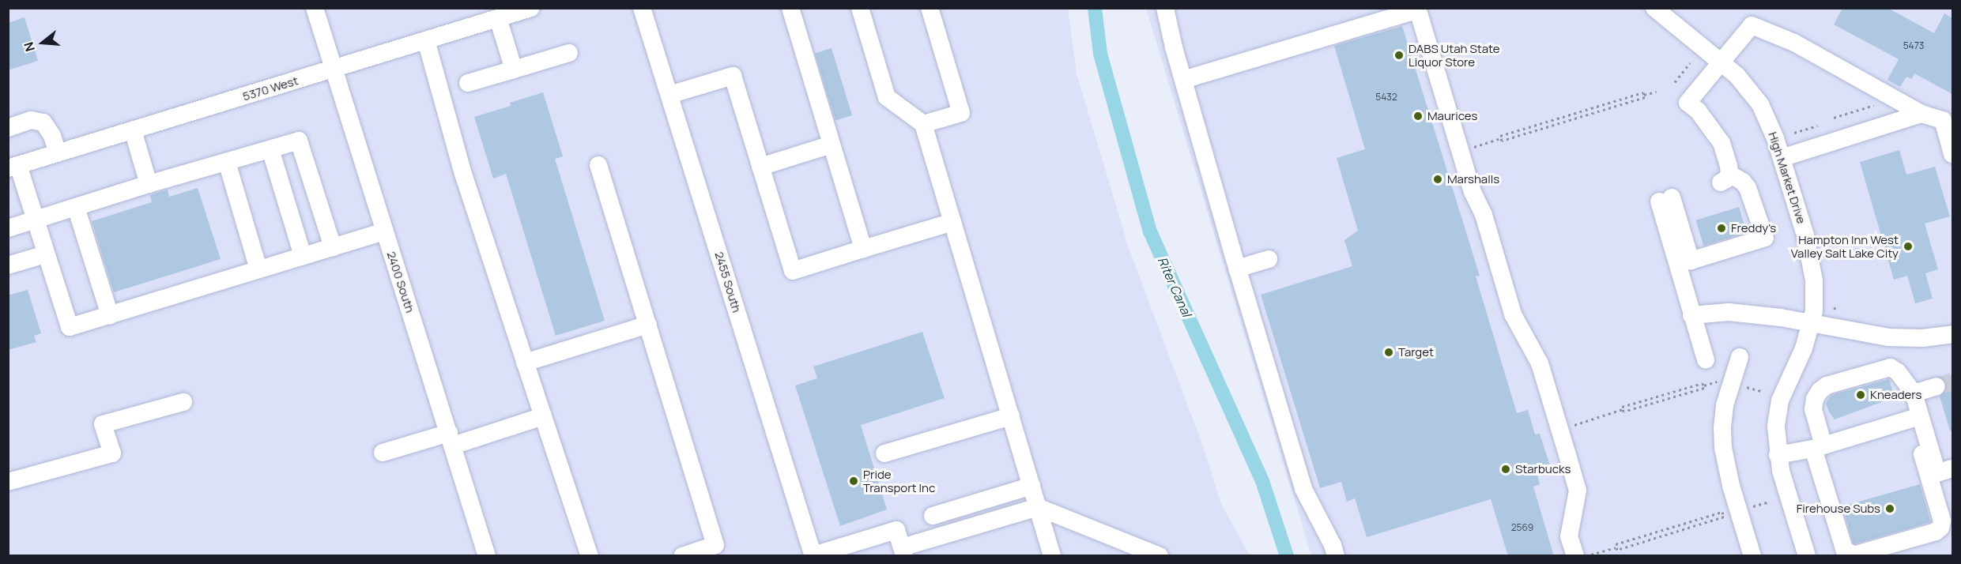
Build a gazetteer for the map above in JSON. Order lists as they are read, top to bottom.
{
  "streets": {
    "street": [
      "5370 West",
      "High Market Drive",
      "2400 South",
      "2455 South"
    ]
  },
  "crossings": [
    ["5370 West", "2400 South"]
  ],
  "water": ["Riter Canal"],
  "places": [
    "DABS Utah State Liquor Store",
    "Maurices",
    "Marshalls",
    "Freddy's",
    "Hampton Inn West Valley Salt Lake City",
    "Target",
    "Kneaders",
    "Starbucks",
    "Pride Transport Inc",
    "Firehouse Subs"
  ],
  "house_numbers": ["5473", "5432", "2569"],
  "north": "left"
}
